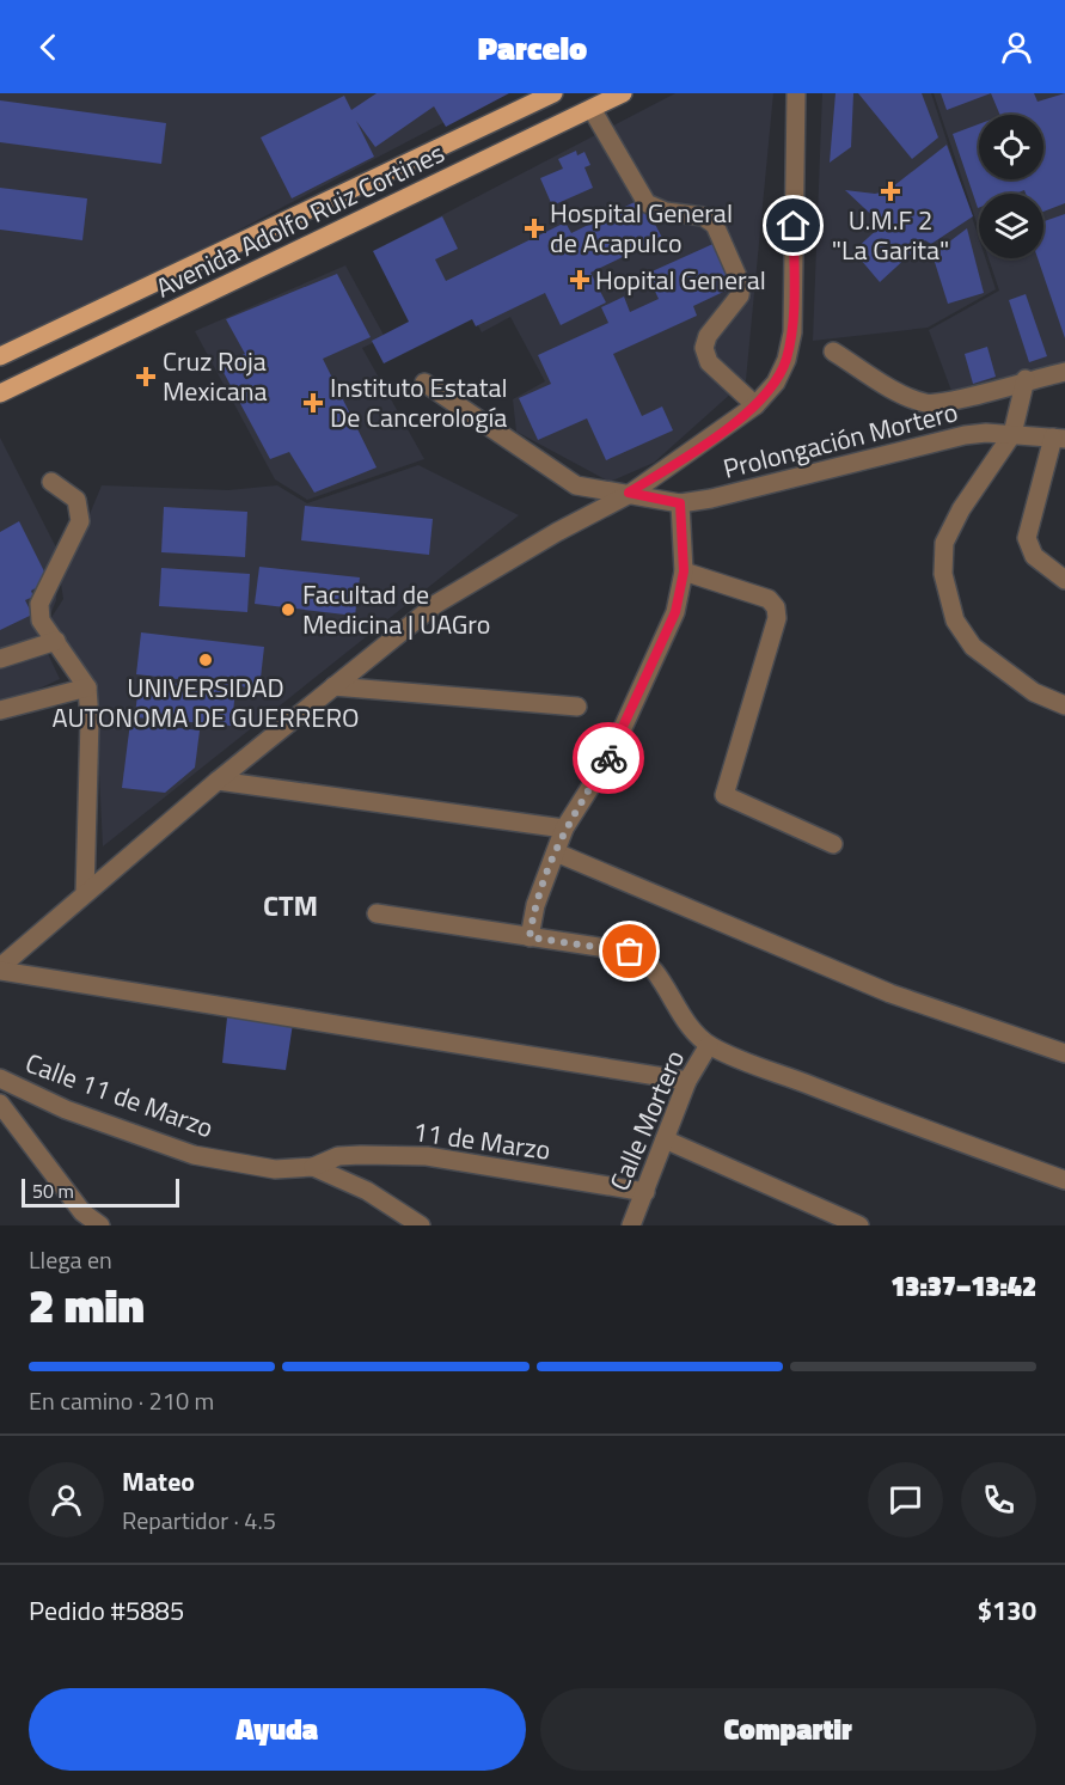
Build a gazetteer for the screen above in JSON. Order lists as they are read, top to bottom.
{
  "streets": {
    "main road": ["Avenida Adolfo Ruiz Cortines"],
    "street": [
      "Prolongación Mortero",
      "Calle 11 de Marzo",
      "Calle Mortero",
      "11 de Marzo"
    ]
  },
  "crossings": [
    ["Calle 11 de Marzo", "11 de Marzo"],
    ["Calle Mortero", "11 de Marzo"]
  ],
  "districts": ["CTM"],
  "places": {
    "health": [
      "U.M.F 2 \"La Garita\"",
      "Hospital General de Acapulco",
      "Hopital General",
      "Cruz Roja Mexicana",
      "Instituto Estatal De Cancerología"
    ],
    "other": ["Facultad de Medicina | UAGro", "UNIVERSIDAD AUTONOMA DE GUERRERO"]
  },
  "scale_bar": "50 m",
  "page": {
    "header": "Parcelo",
    "scale": "50 m",
    "heading": ["2 min", "Llega en", "13:37–13:42"],
    "panel": [
      "Mateo",
      "Repartidor · 4.5",
      "Pedido #5885",
      "$130"
    ],
    "bar": "En camino · 210 m",
    "buttons": ["Ayuda", "Compartir"]
  }
}
